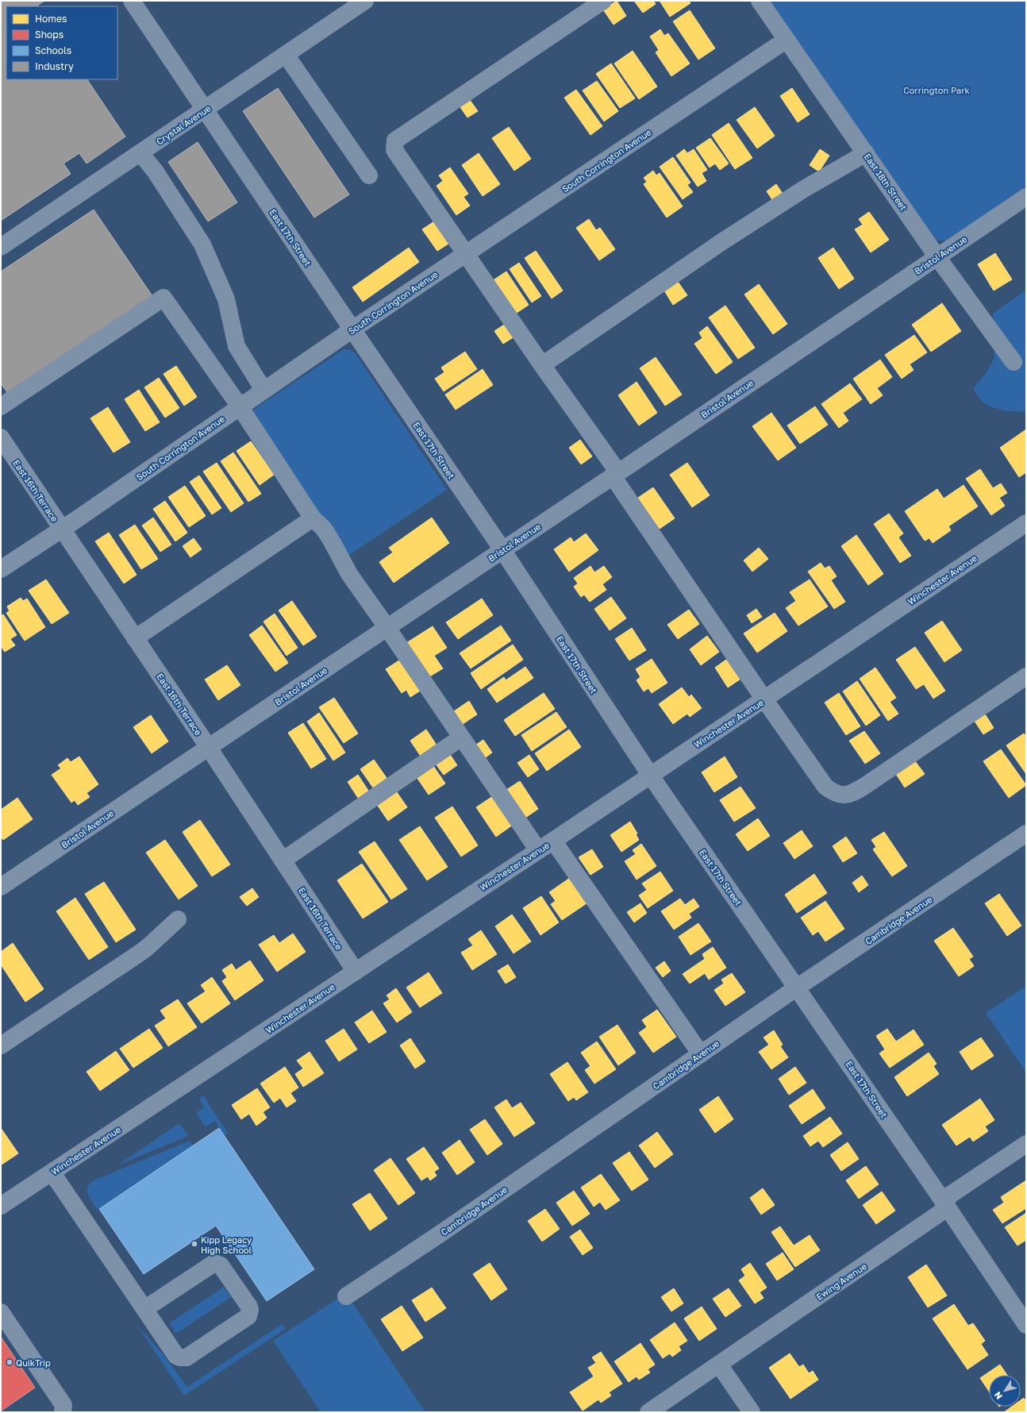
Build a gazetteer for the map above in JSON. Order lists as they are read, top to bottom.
{
  "streets": {
    "street": [
      "Crystal Avenue",
      "South Corrington Avenue",
      "East 18th Street",
      "East 17th Street",
      "Bristol Avenue",
      "East 16th Terrace",
      "Winchester Avenue",
      "Cambridge Avenue",
      "Ewing Avenue"
    ]
  },
  "crossings": [
    ["Crystal Avenue", "East 17th Street"],
    ["South Corrington Avenue", "East 18th Street"],
    ["South Corrington Avenue", "East 17th Street"],
    ["South Corrington Avenue", "East 16th Terrace"],
    ["East 18th Street", "Bristol Avenue"],
    ["East 17th Street", "Bristol Avenue"],
    ["East 17th Street", "Winchester Avenue"],
    ["East 17th Street", "Cambridge Avenue"],
    ["East 17th Street", "Ewing Avenue"],
    ["Bristol Avenue", "East 16th Terrace"],
    ["East 16th Terrace", "Winchester Avenue"]
  ],
  "parks": ["Corrington Park"],
  "places": ["Kipp Legacy High School", "QuikTrip"],
  "legend": [
    "Homes",
    "Shops",
    "Schools",
    "Industry"
  ],
  "north": "bottom left"
}
